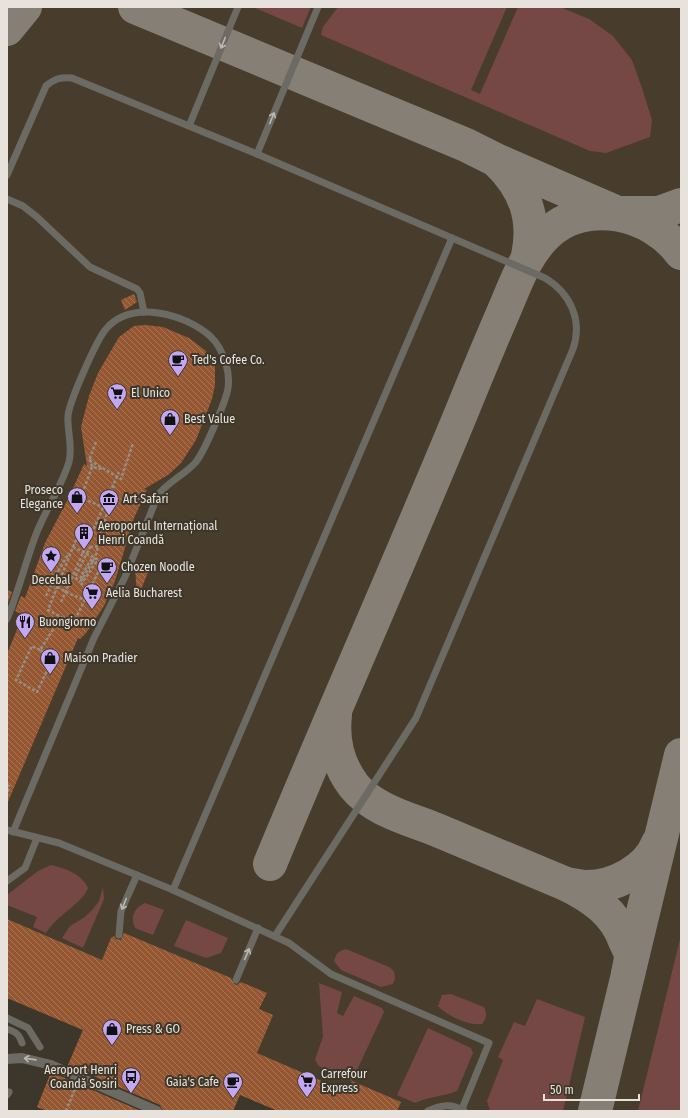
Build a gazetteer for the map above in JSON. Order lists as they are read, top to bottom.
{
  "places": {
    "cafe": ["Ted's Cofee Co.", "Chozen Noodle", "Gaia's Cafe"],
    "supermarket": ["El Unico", "Aelia Bucharest", "Carrefour Express"],
    "shop": [
      "Best Value",
      "Proseco Elegance",
      "Maison Pradier",
      "Press & GO"
    ],
    "museum": ["Art Safari"],
    "building": ["Aeroportul Internațional Henri Coandă"],
    "place": ["Decebal"],
    "restaurant": ["Buongiorno"],
    "bus stop": ["Aeroport Henri Coandă Sosiri"]
  },
  "scale_bar": "50 m"
}
